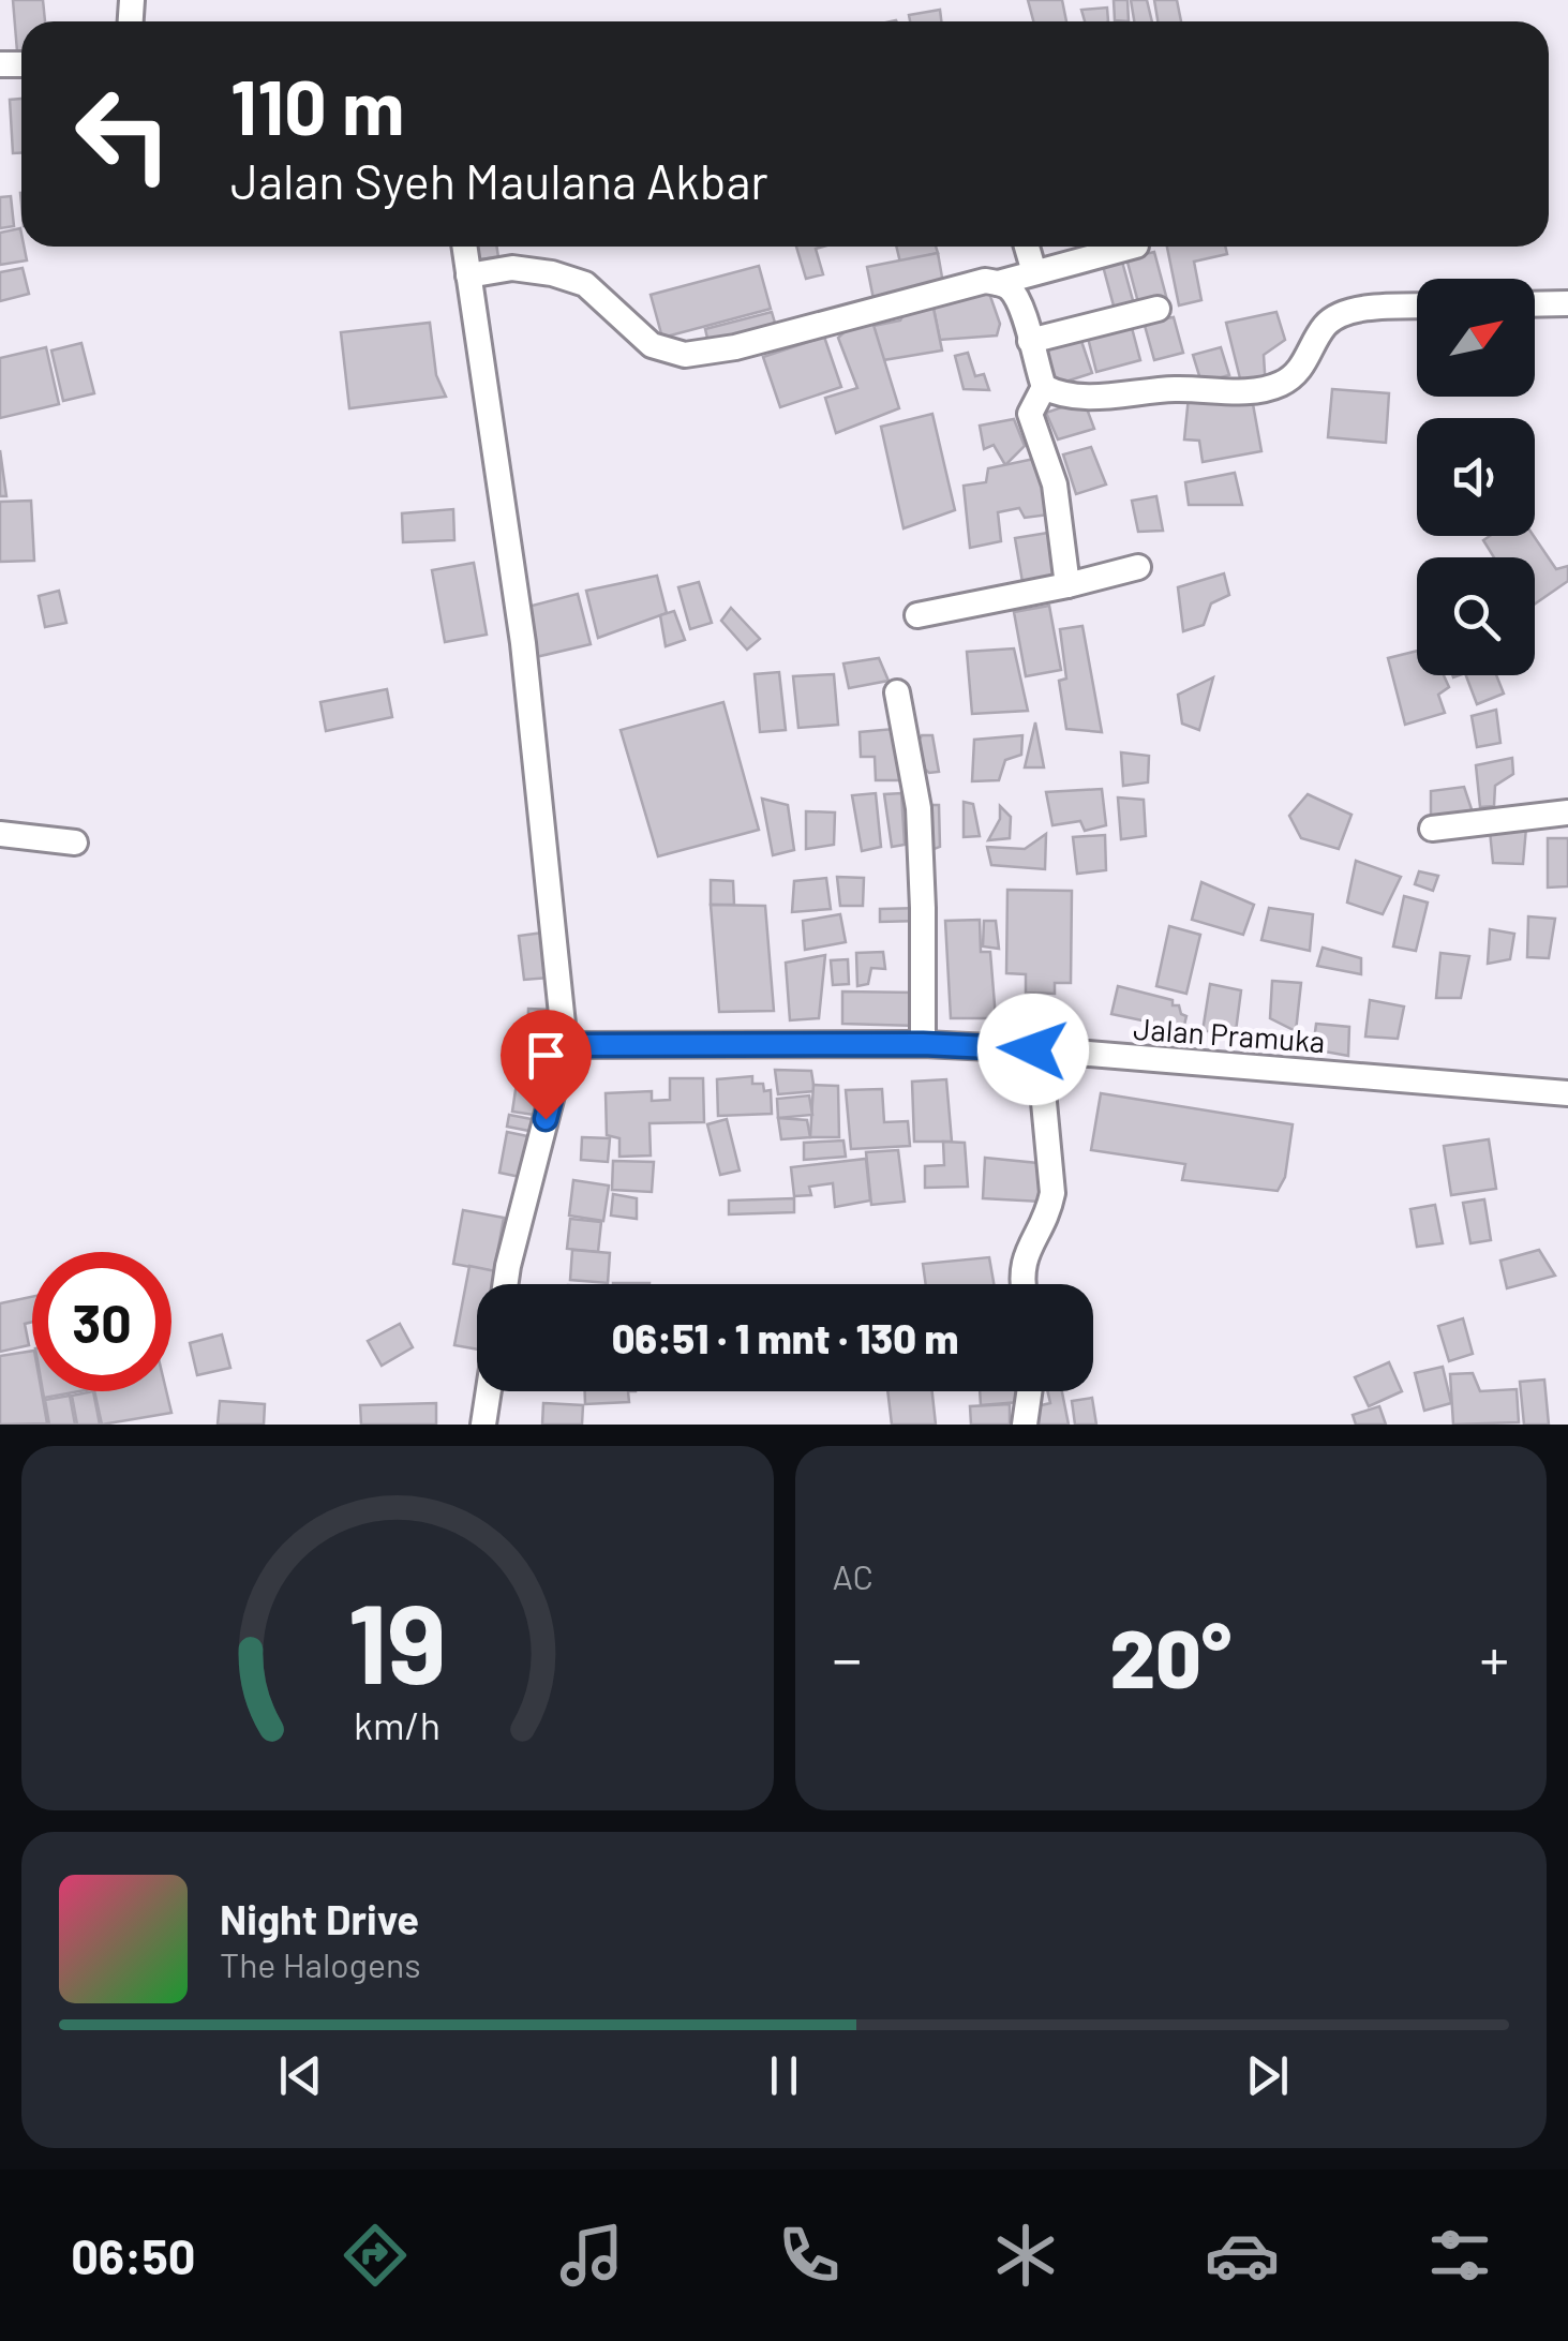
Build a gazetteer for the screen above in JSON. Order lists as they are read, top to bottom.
{
  "streets": {
    "street": ["Jalan Pramuka"]
  },
  "north": "top right",
  "page": {
    "turn": ["110 m", "Jalan Syeh Maulana Akbar"],
    "limit": "30",
    "trip": "06:51 · 1 mnt · 130 m",
    "tile": "AC",
    "heat": ["−", "20°", "+"],
    "song": ["Night Drive", "The Halogens"],
    "tabs": "06:50",
    "gauge": ["19", "km/h"]
  }
}
